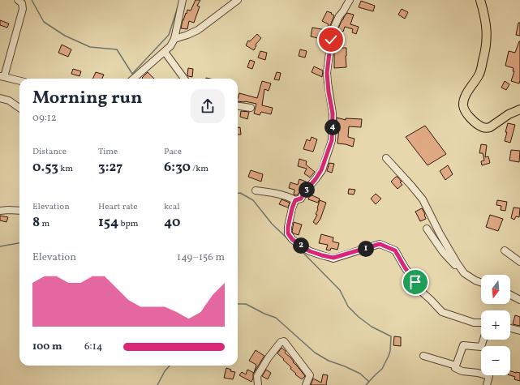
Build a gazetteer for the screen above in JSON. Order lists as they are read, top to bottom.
{
  "north": "bottom",
  "page": {
    "heading": ["Morning run", "09:12"],
    "pins": [
      "4",
      "3",
      "2",
      "1"
    ],
    "stats": [
      ["Distance", "0.53 km"],
      ["Time", "3:27"],
      ["Pace", "6:30 /km"],
      ["Elevation", "8 m"],
      ["Heart rate", "154 bpm"],
      ["kcal", "40"]
    ],
    "chart": ["Elevation", "149–156 m"],
    "map_buttons": ["+", "−"],
    "list": [
      {
        "name": "100 m",
        "note": "6:14"
      }
    ]
  }
}
